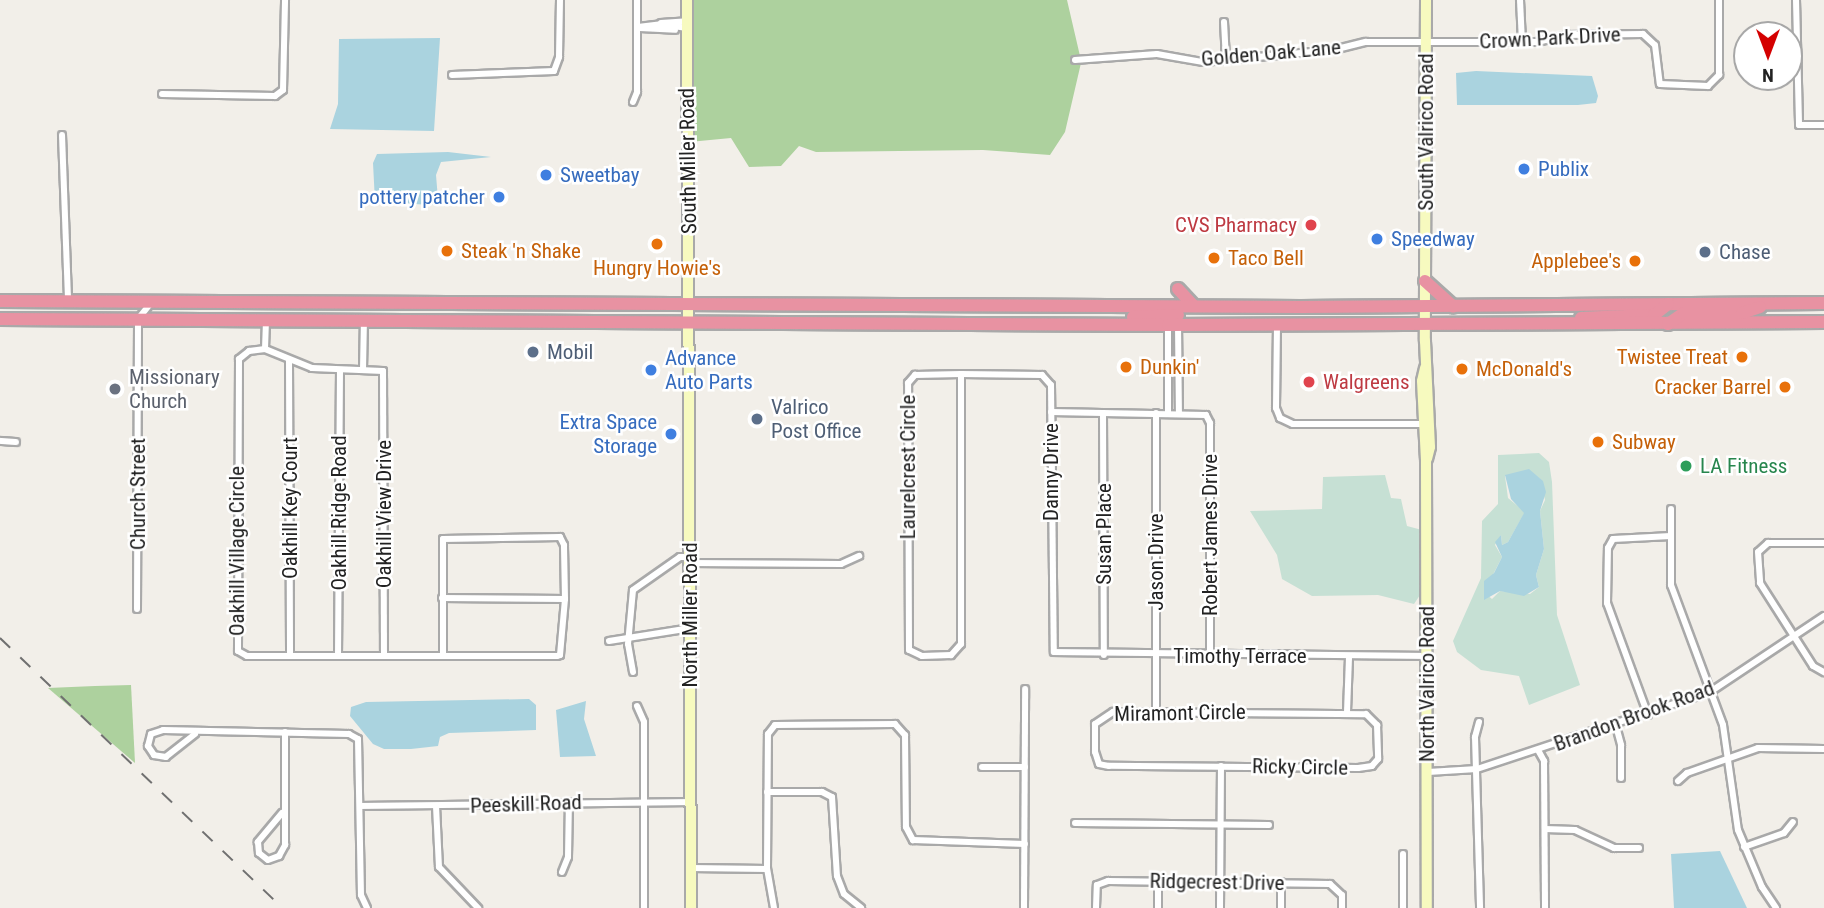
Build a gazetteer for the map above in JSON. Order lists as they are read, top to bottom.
{
  "streets": {
    "street": [
      "Crown Park Drive",
      "Golden Oak Lane",
      "South Valrico Road",
      "South Miller Road",
      "Laurelcrest Circle",
      "Danny Drive",
      "Church Street",
      "Oakhill Key Court",
      "Oakhill Ridge Road",
      "Oakhill View Drive",
      "Susan Place",
      "Robert James Drive",
      "Oakhill Village Circle",
      "Jason Drive",
      "North Miller Road",
      "Timothy Terrace",
      "North Valrico Road",
      "Miramont Circle",
      "Brandon Brook Road",
      "Ricky Circle",
      "Peeskill Road",
      "Ridgecrest Drive"
    ]
  },
  "crossings": [
    ["Crown Park Drive", "Golden Oak Lane"],
    ["Crown Park Drive", "South Valrico Road"],
    ["Golden Oak Lane", "South Valrico Road"],
    ["South Valrico Road", "North Valrico Road"],
    ["South Miller Road", "North Miller Road"],
    ["Laurelcrest Circle", "Danny Drive"],
    ["Danny Drive", "Timothy Terrace"],
    ["Oakhill Key Court", "Oakhill Village Circle"],
    ["Oakhill Ridge Road", "Oakhill Village Circle"],
    ["Oakhill View Drive", "Oakhill Village Circle"],
    ["Susan Place", "Timothy Terrace"],
    ["Robert James Drive", "Timothy Terrace"],
    ["Jason Drive", "Timothy Terrace"],
    ["Jason Drive", "Miramont Circle"],
    ["North Miller Road", "Peeskill Road"],
    ["Timothy Terrace", "North Valrico Road"],
    ["North Valrico Road", "Brandon Brook Road"],
    ["Miramont Circle", "Ricky Circle"]
  ],
  "places": [
    "Publix",
    "Sweetbay",
    "pottery patcher",
    "CVS Pharmacy",
    "Speedway",
    "Hungry Howie's",
    "Steak 'n Shake",
    "Chase",
    "Taco Bell",
    "Applebee's",
    "Mobil",
    "Twistee Treat",
    "Dunkin'",
    "McDonald's",
    "Advance Auto Parts",
    "Walgreens",
    "Cracker Barrel",
    "Missionary Church",
    "Valrico Post Office",
    "Extra Space Storage",
    "Subway",
    "LA Fitness"
  ],
  "north": "bottom"
}
